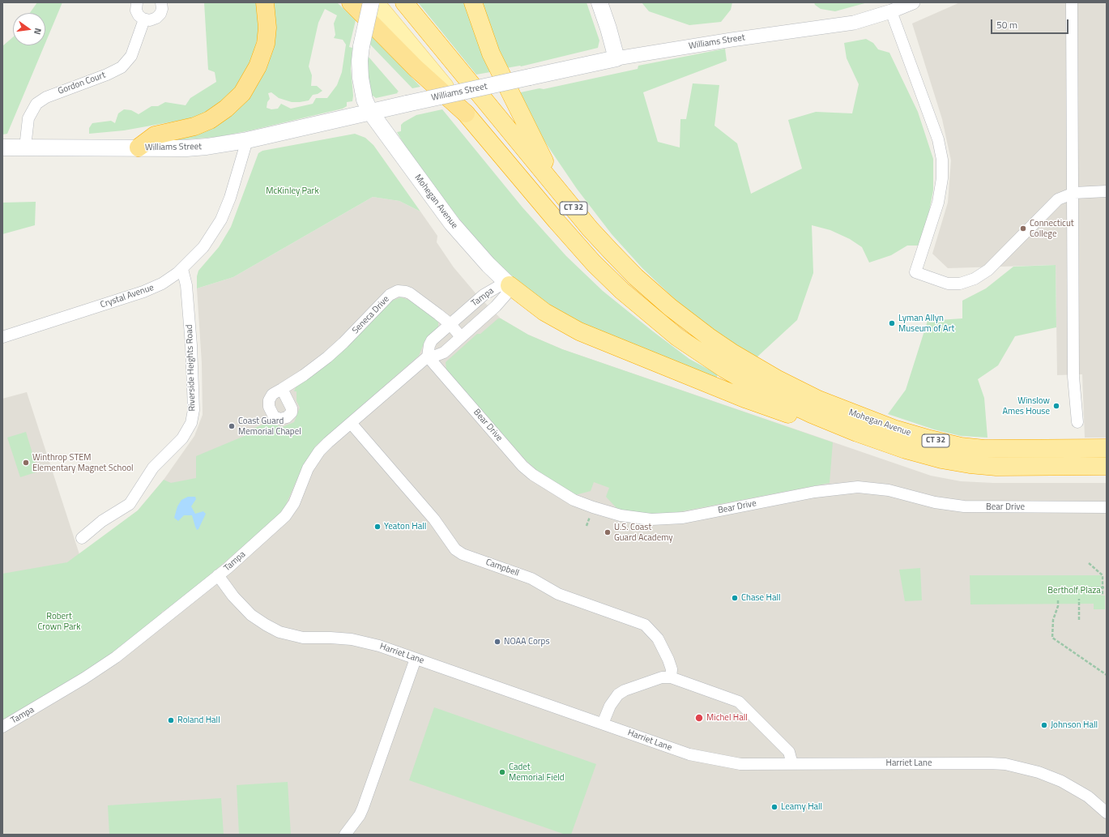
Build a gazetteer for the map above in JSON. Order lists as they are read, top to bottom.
{
  "streets": {
    "highway": ["Mohegan Avenue", "CT 32"],
    "main road": ["Williams Street"],
    "street": [
      "Gordon Court",
      "Crystal Avenue",
      "Tampa",
      "Seneca Drive",
      "Riverside Heights Road",
      "Bear Drive",
      "Campbell",
      "Harriet Lane"
    ]
  },
  "crossings": [
    ["Williams Street", "Gordon Court"],
    ["Williams Street", "Mohegan Avenue"],
    ["Williams Street", "Crystal Avenue"],
    ["Mohegan Avenue", "CT 32"],
    ["Mohegan Avenue", "Tampa"],
    ["Crystal Avenue", "Riverside Heights Road"],
    ["Tampa", "Seneca Drive"],
    ["Tampa", "Bear Drive"],
    ["Tampa", "Campbell"],
    ["Tampa", "Harriet Lane"]
  ],
  "parks": ["McKinley Park", "Bertholf Plaza", "Robert Crown Park"],
  "places": [
    "Connecticut College",
    "Lyman Allyn Museum of Art",
    "Winslow Ames House",
    "Coast Guard Memorial Chapel",
    "Winthrop STEM Elementary Magnet School",
    "Yeaton Hall",
    "U.S. Coast Guard Academy",
    "Chase Hall",
    "NOAA Corps",
    "Michel Hall",
    "Roland Hall",
    "Johnson Hall",
    "Cadet Memorial Field",
    "Leamy Hall"
  ],
  "scale_bar": "50 m",
  "north": "right"
}
